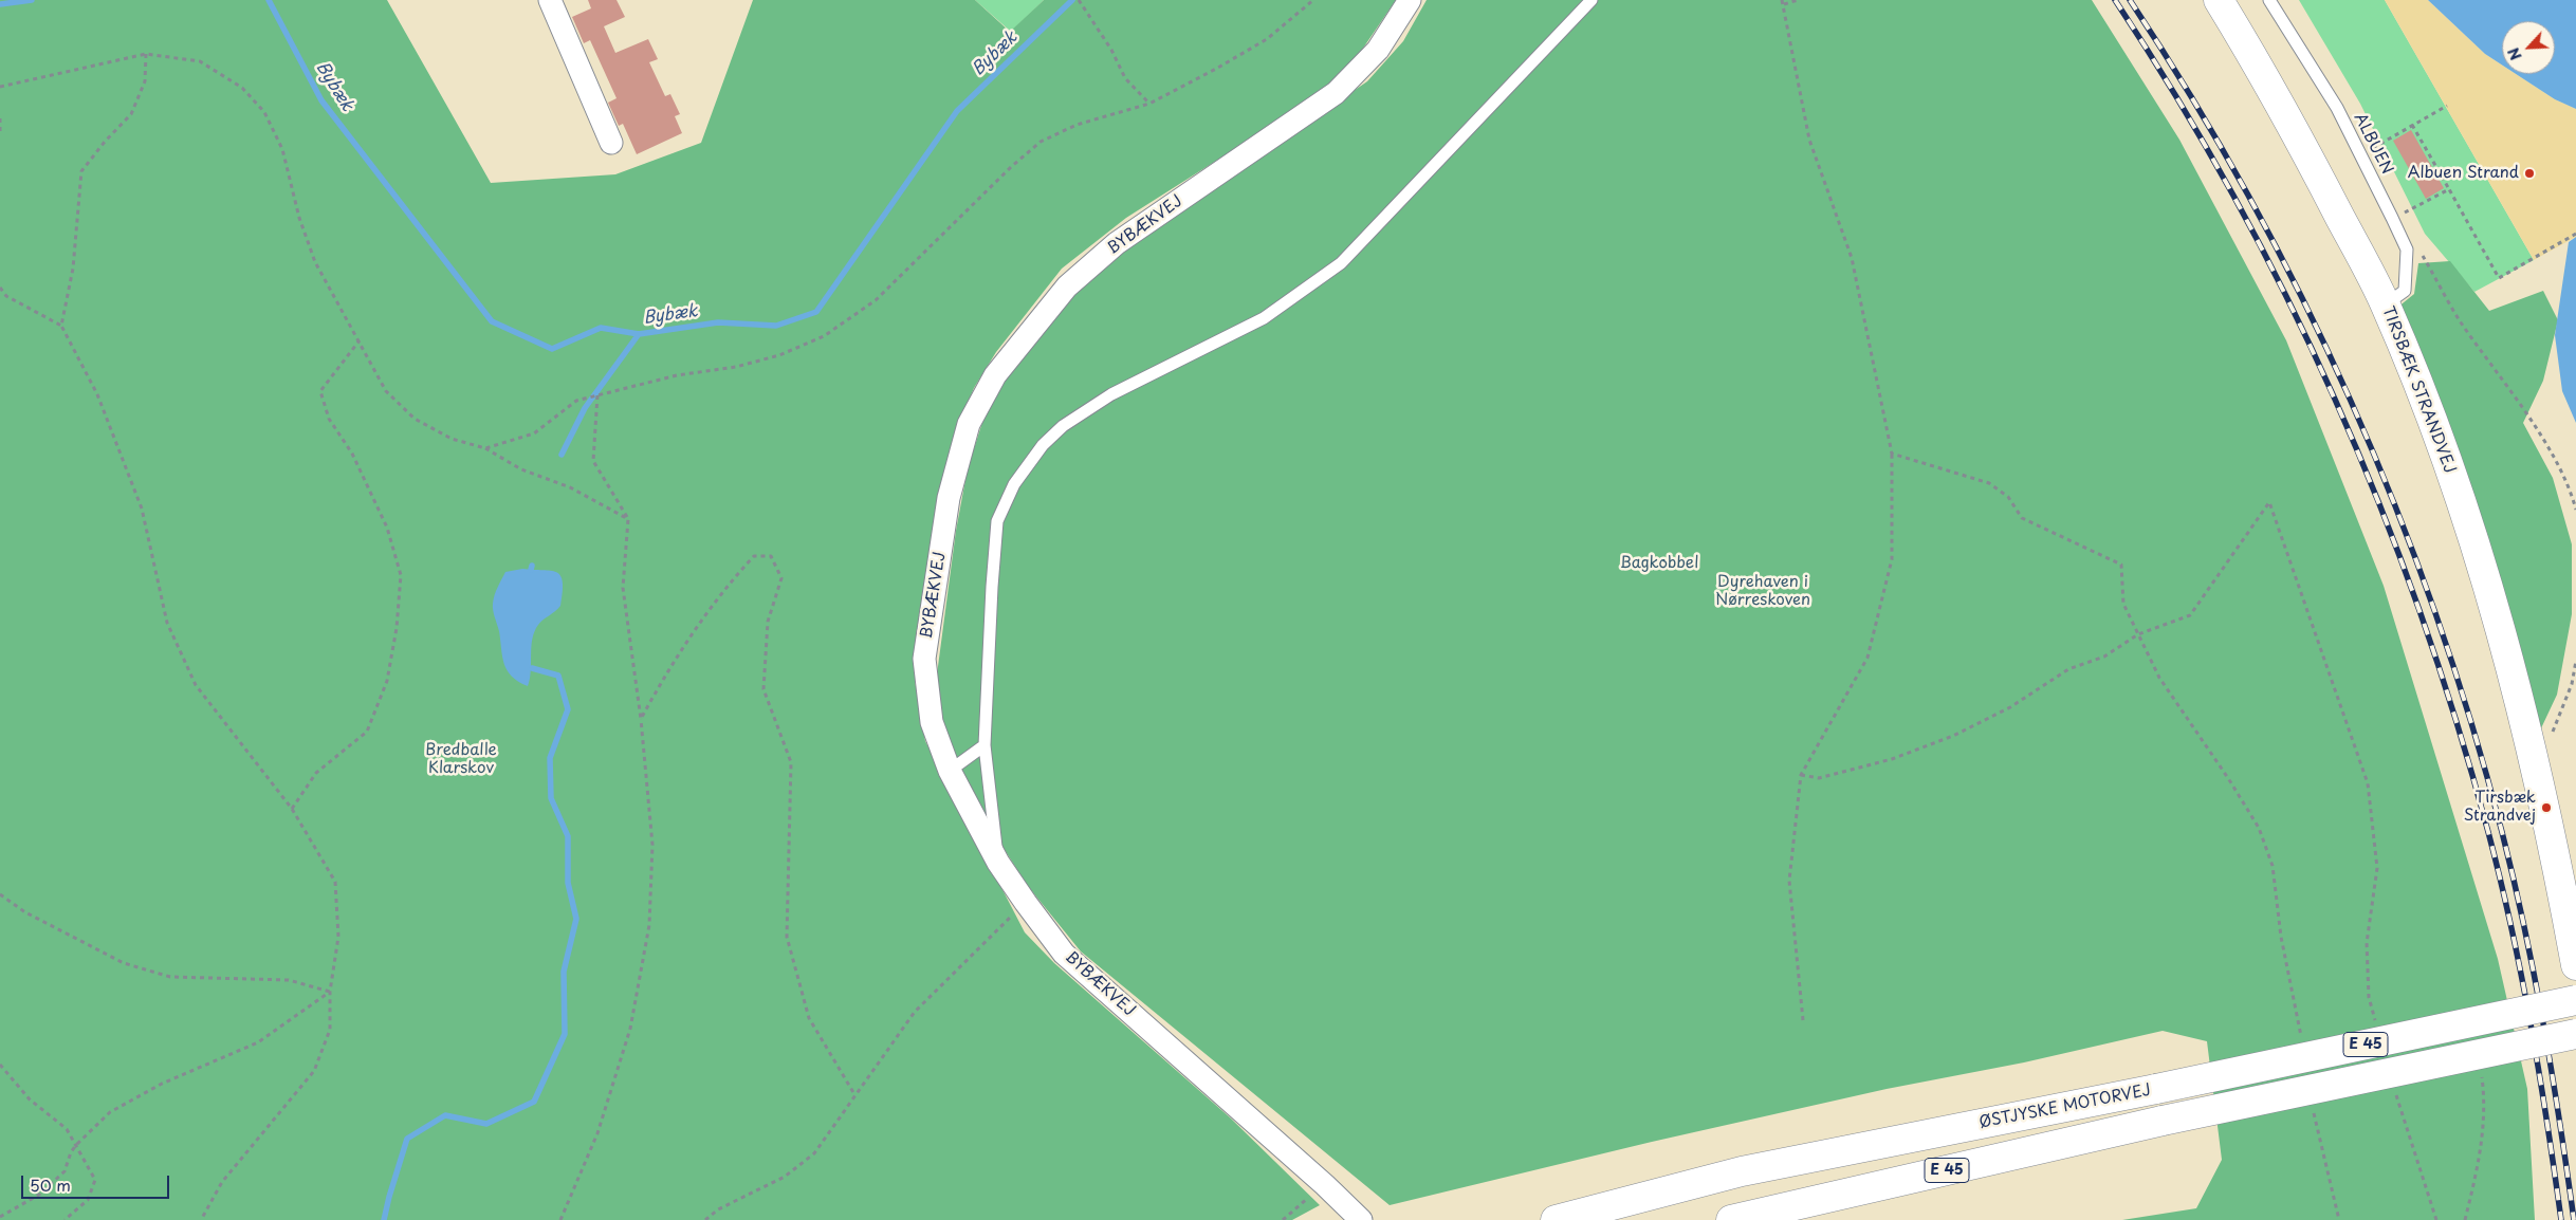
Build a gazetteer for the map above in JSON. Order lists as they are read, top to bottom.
{
  "streets": {
    "main road": ["TIRSBÆK STRANDVEJ", "E 45", "ØSTJYSKE MOTORVEJ"],
    "street": ["BYBÆKVEJ"],
    "lane": ["ALBUEN"]
  },
  "crossings": [
    ["ALBUEN", "TIRSBÆK STRANDVEJ"]
  ],
  "water": ["Bybæk"],
  "parks": ["Bagkobbel", "Dyrehaven i Nørreskoven", "Bredballe Klarskov"],
  "places": ["Albuen Strand", "Tirsbæk Strandvej"],
  "scale_bar": "50 m",
  "north": "bottom left"
}
